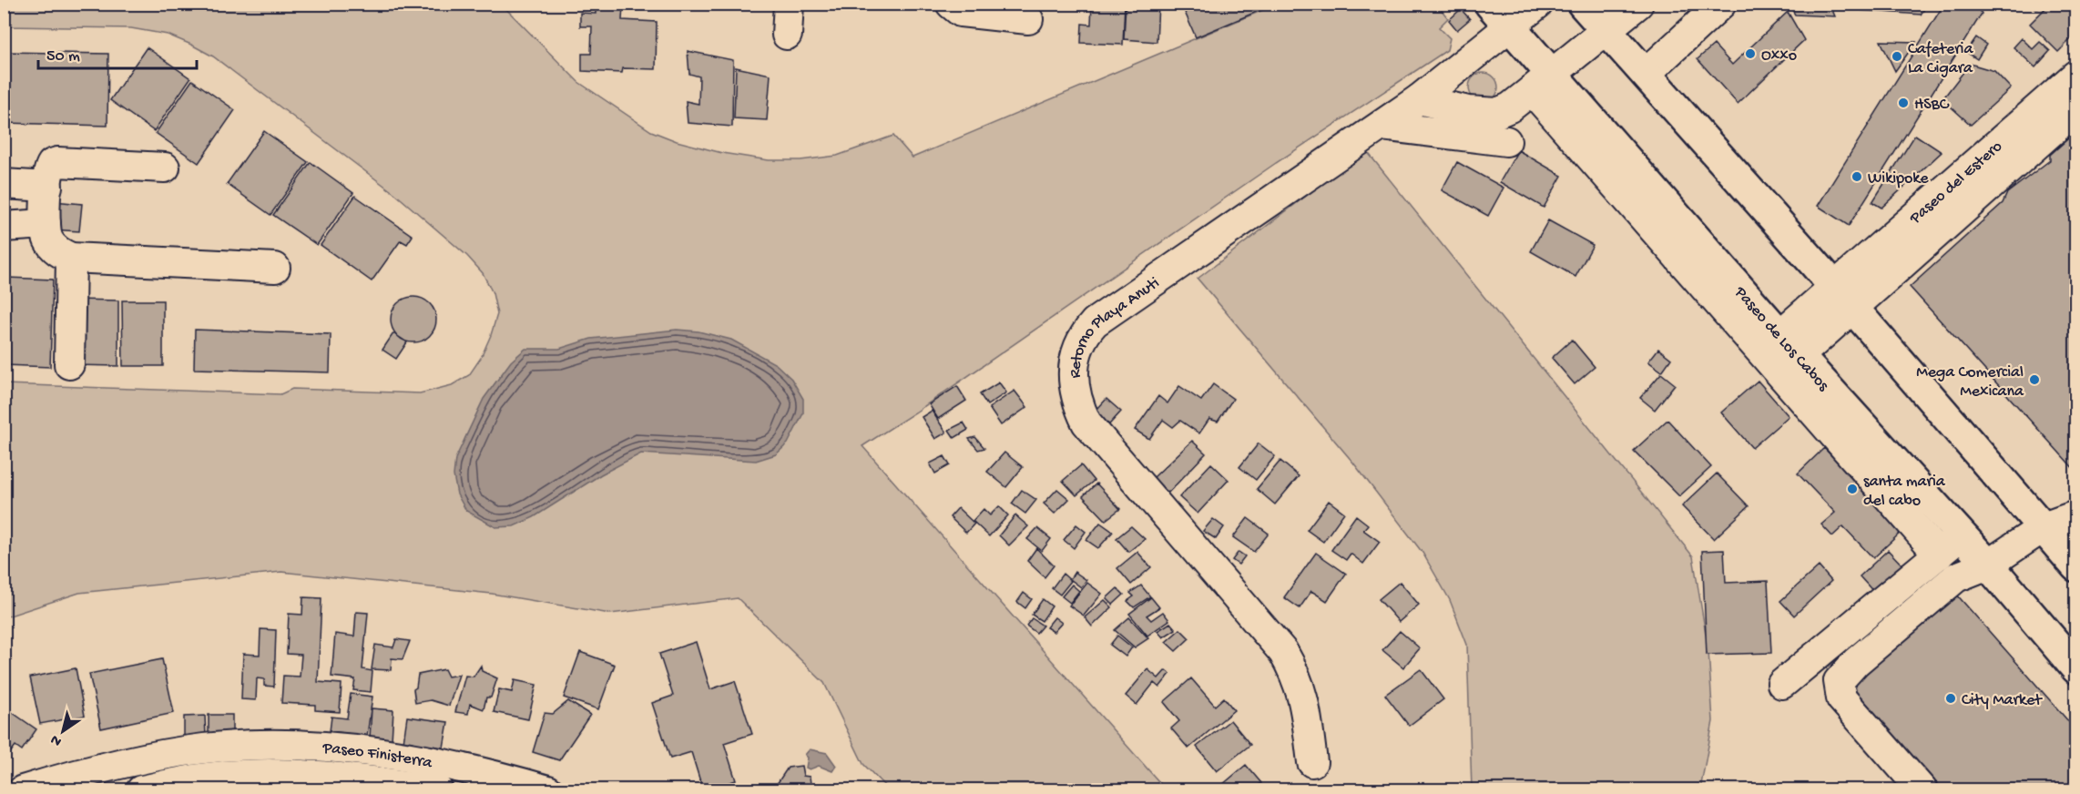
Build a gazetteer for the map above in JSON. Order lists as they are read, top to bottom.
{
  "streets": {
    "main road": ["Paseo de Los Cabos"],
    "street": ["Paseo del Estero", "Retorno Playa Anuti", "Paseo Finisterra"]
  },
  "crossings": [
    ["Paseo del Estero", "Paseo de Los Cabos"],
    ["Retorno Playa Anuti", "Paseo de Los Cabos"]
  ],
  "places": [
    "Oxxo",
    "Cafeteria La Cigara",
    "HSBC",
    "Wikipoke",
    "Mega Comercial Mexicana",
    "santa maria del cabo",
    "City Market"
  ],
  "scale_bar": "50 m",
  "north": "bottom left"
}
